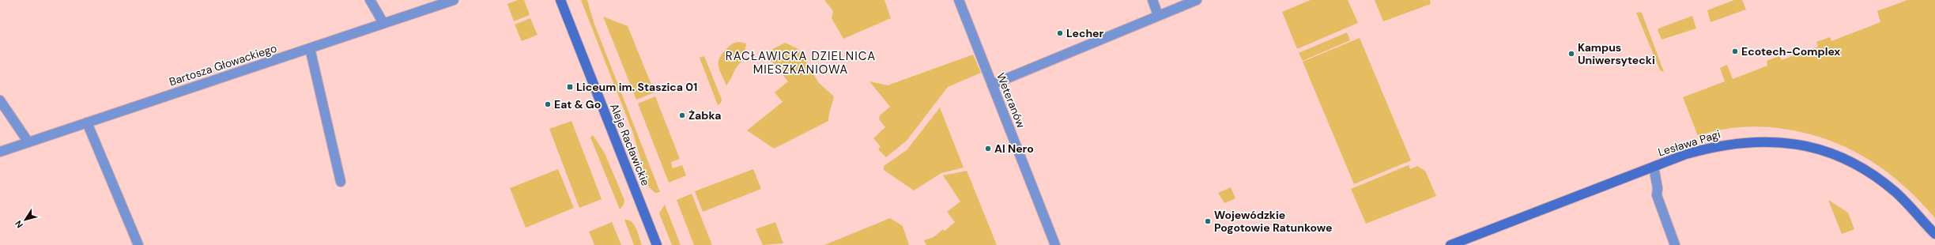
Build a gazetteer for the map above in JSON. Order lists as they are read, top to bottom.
{
  "streets": {
    "street": [
      "Bartosza Głowackiego",
      "Weteranów",
      "Lesława Pagi",
      "Aleje Racławickie"
    ]
  },
  "districts": ["RACŁAWICKA DZIELNICA MIESZKANIOWA"],
  "places": {
    "other": [
      "Lecher",
      "Ecotech-Complex",
      "Kampus Uniwersytecki",
      "Eat & Go",
      "Żabka",
      "Al Nero",
      "Wojewódzkie Pogotowie Ratunkowe"
    ],
    "transit": ["Liceum im. Staszica 01"]
  },
  "north": "bottom left"
}
